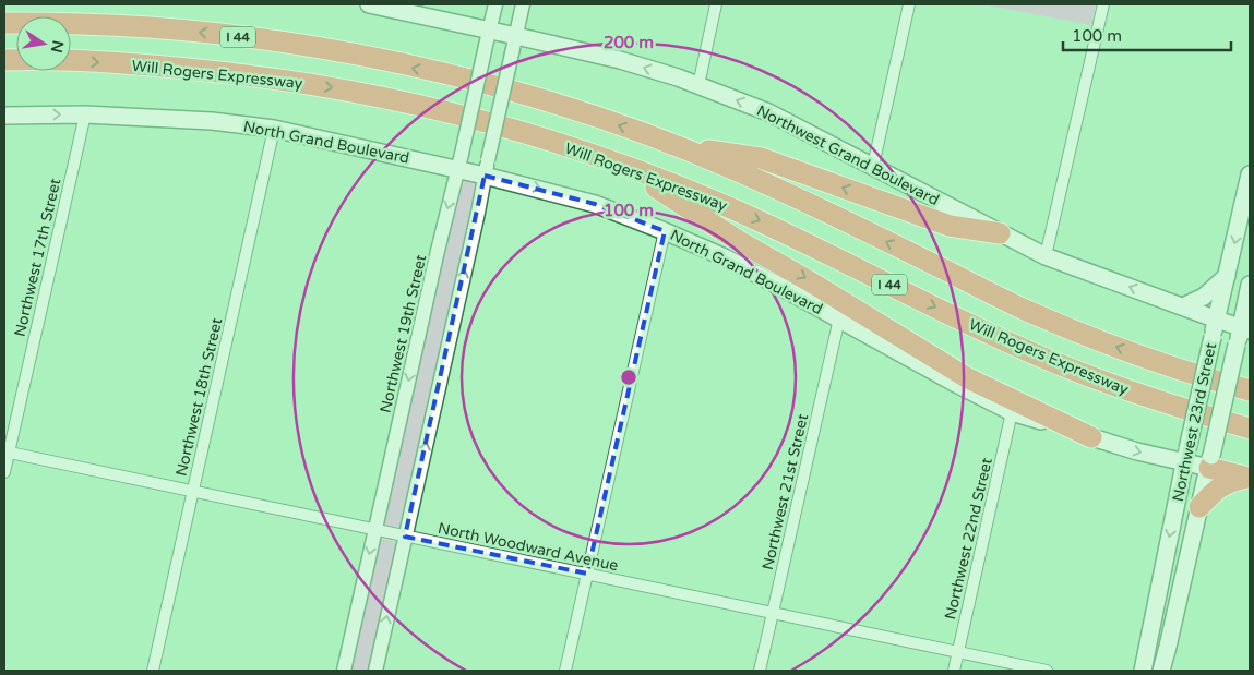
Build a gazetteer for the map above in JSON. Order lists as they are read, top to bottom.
{
  "streets": {
    "highway": ["I 44", "Will Rogers Expressway"],
    "main road": ["North Grand Boulevard", "Northwest Grand Boulevard", "Northwest 23rd Street"],
    "street": [
      "Northwest 17th Street",
      "Northwest 19th Street",
      "Northwest 18th Street",
      "Northwest 21st Street",
      "Northwest 22nd Street",
      "North Woodward Avenue"
    ]
  },
  "crossings": [
    ["North Grand Boulevard", "Northwest 17th Street"],
    ["North Grand Boulevard", "Northwest 19th Street"],
    ["North Grand Boulevard", "Northwest 18th Street"],
    ["North Grand Boulevard", "Northwest 23rd Street"],
    ["North Grand Boulevard", "Northwest 21st Street"],
    ["North Grand Boulevard", "Northwest 22nd Street"],
    ["Northwest Grand Boulevard", "Northwest 19th Street"],
    ["Northwest Grand Boulevard", "Northwest 23rd Street"],
    ["Northwest 17th Street", "North Woodward Avenue"],
    ["Northwest 19th Street", "North Woodward Avenue"],
    ["Northwest 18th Street", "North Woodward Avenue"],
    ["Northwest 21st Street", "North Woodward Avenue"],
    ["Northwest 22nd Street", "North Woodward Avenue"]
  ],
  "one_way": ["Northwest Grand Boulevard"],
  "scale_bar": "100 m",
  "north": "right",
  "rings": ["200 m", "100 m"]
}
